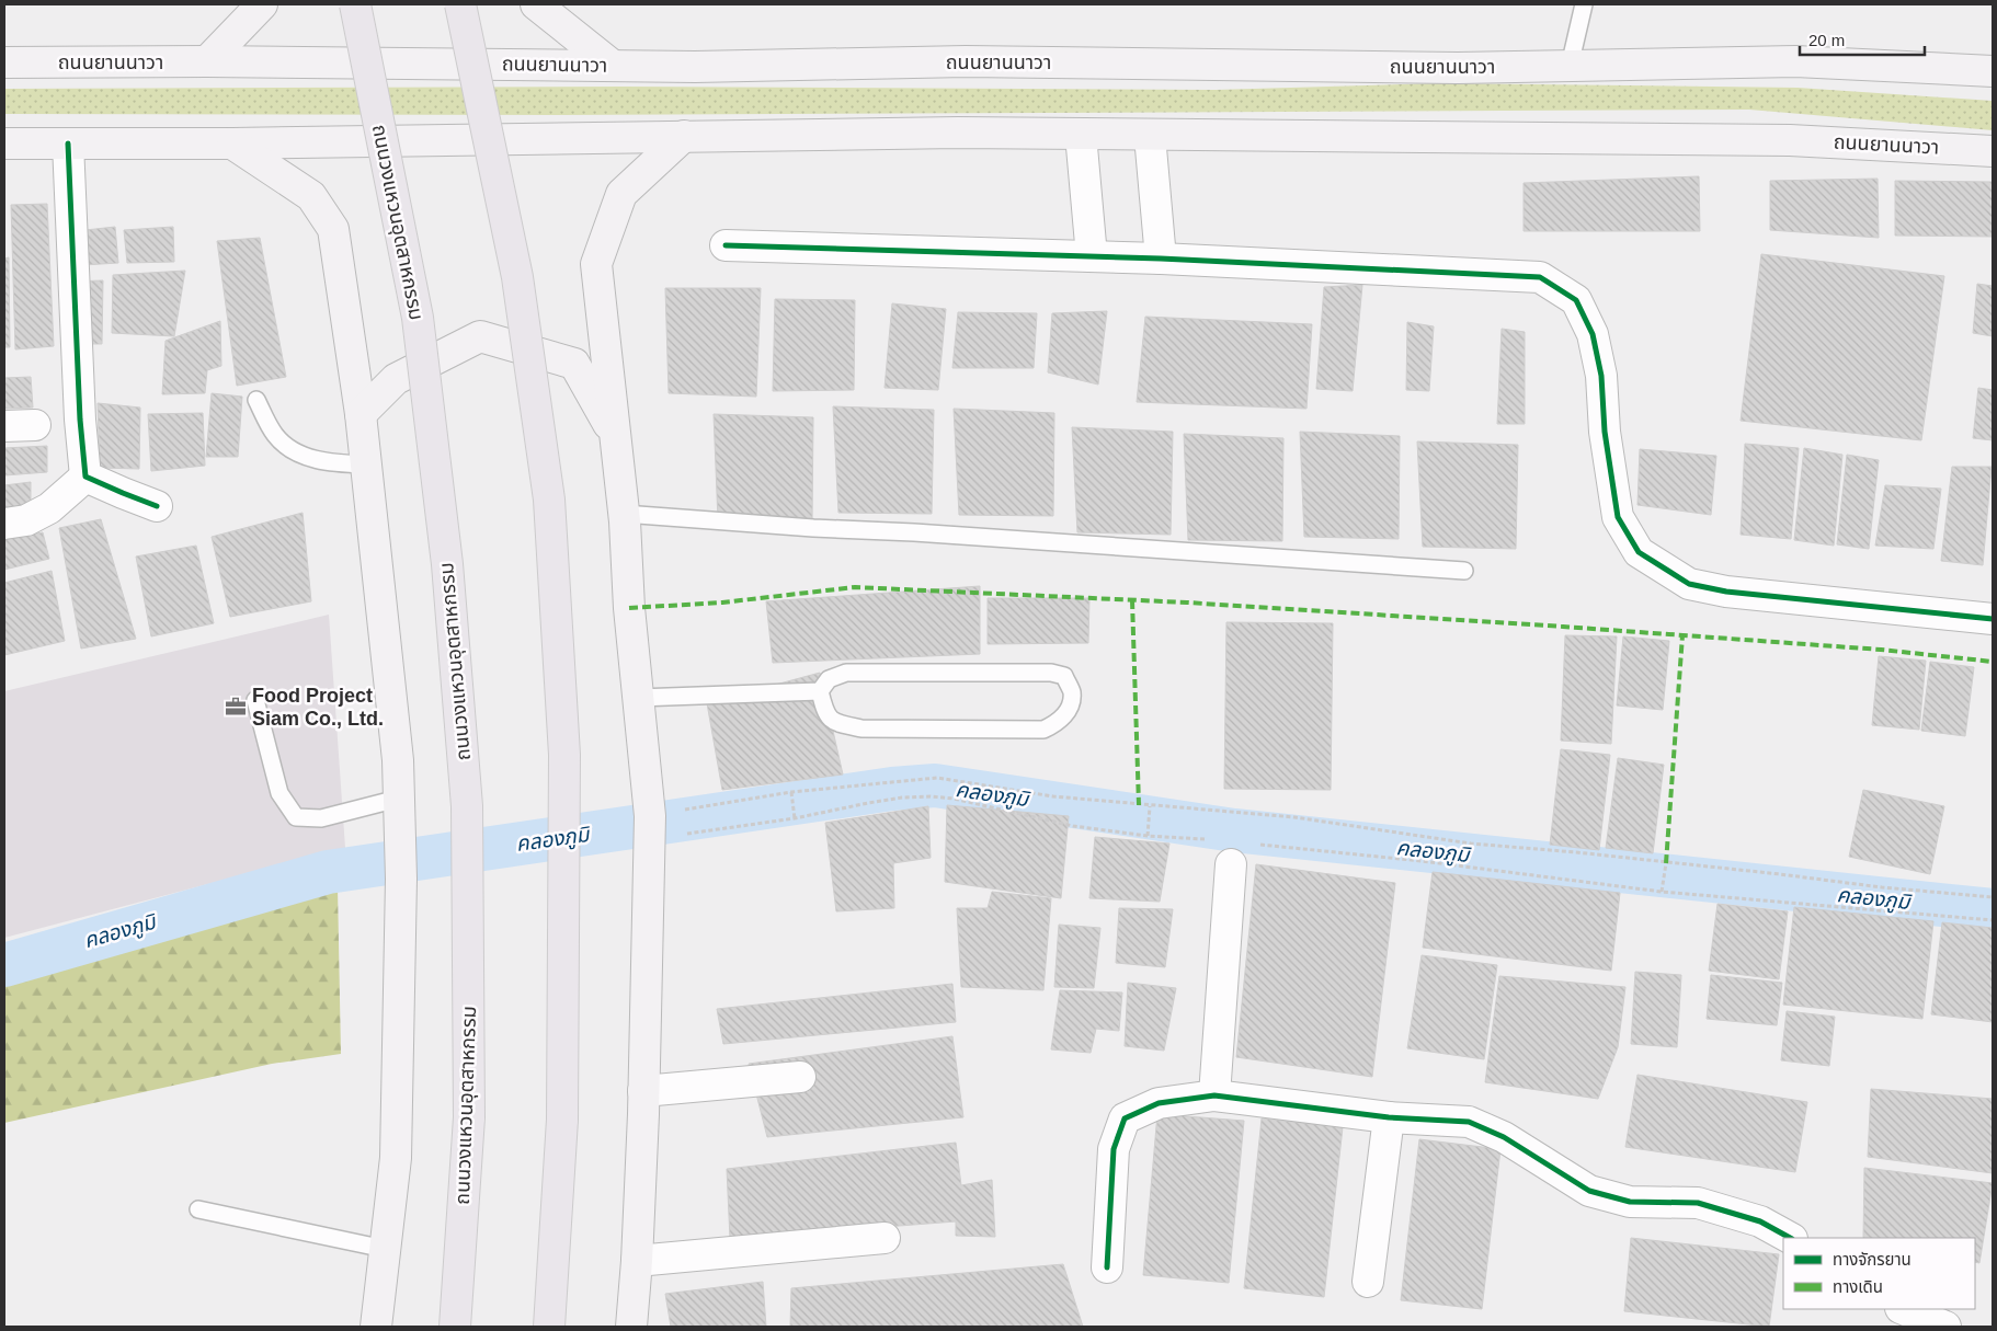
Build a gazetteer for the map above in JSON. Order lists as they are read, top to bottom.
{
  "streets": {
    "main road": ["ถนนยานนาวา", "ถนนวงแหวนอุตสาหกรรม"]
  },
  "water": ["คลองภูมิ"],
  "places": {
    "office": ["Food Project Siam Co., Ltd."]
  },
  "legend": ["ทางจักรยาน", "ทางเดิน"],
  "scale_bar": "20 m"
}
